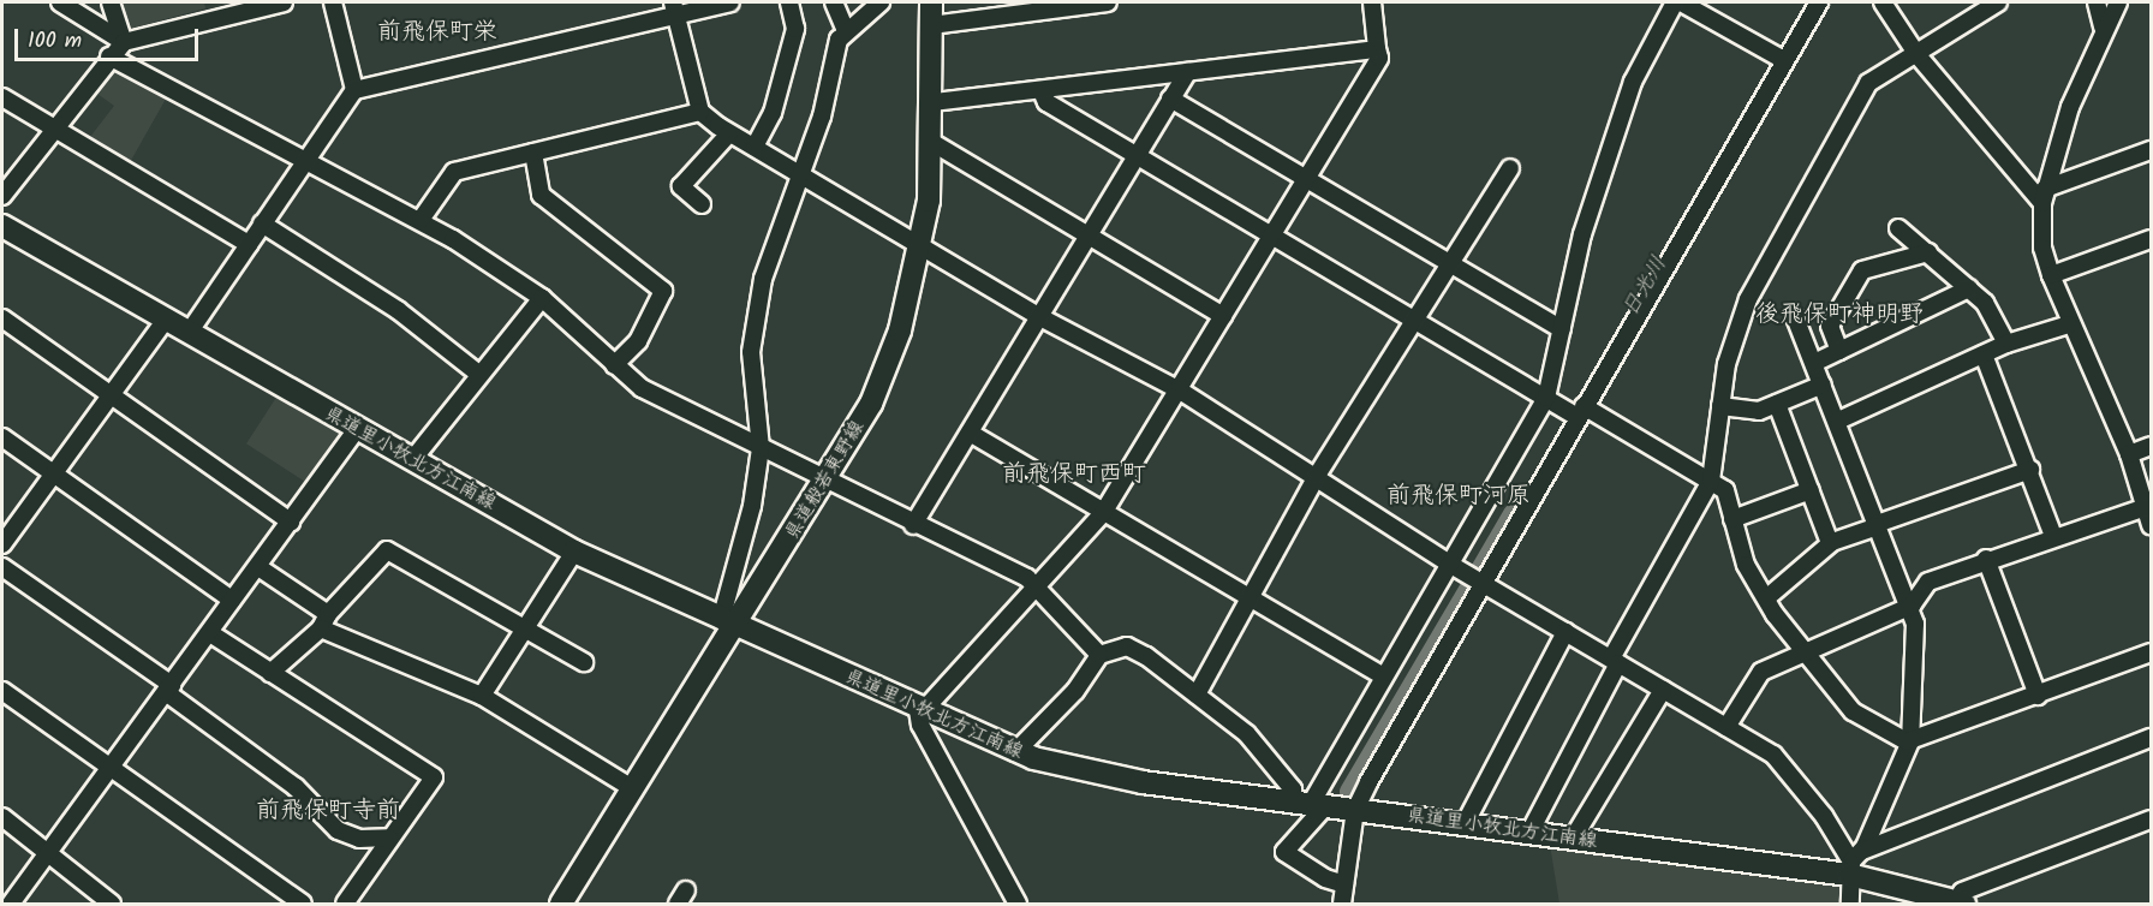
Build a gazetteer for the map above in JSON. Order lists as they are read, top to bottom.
{
  "streets": {
    "main road": ["県道里小牧北方江南線", "県道般若東野線"]
  },
  "crossings": [
    ["県道里小牧北方江南線", "県道般若東野線"]
  ],
  "districts": [
    "前飛保町栄",
    "後飛保町神明野",
    "前飛保町西町",
    "前飛保町河原",
    "前飛保町寺前"
  ],
  "water": ["日光川"],
  "scale_bar": "100 m"
}
